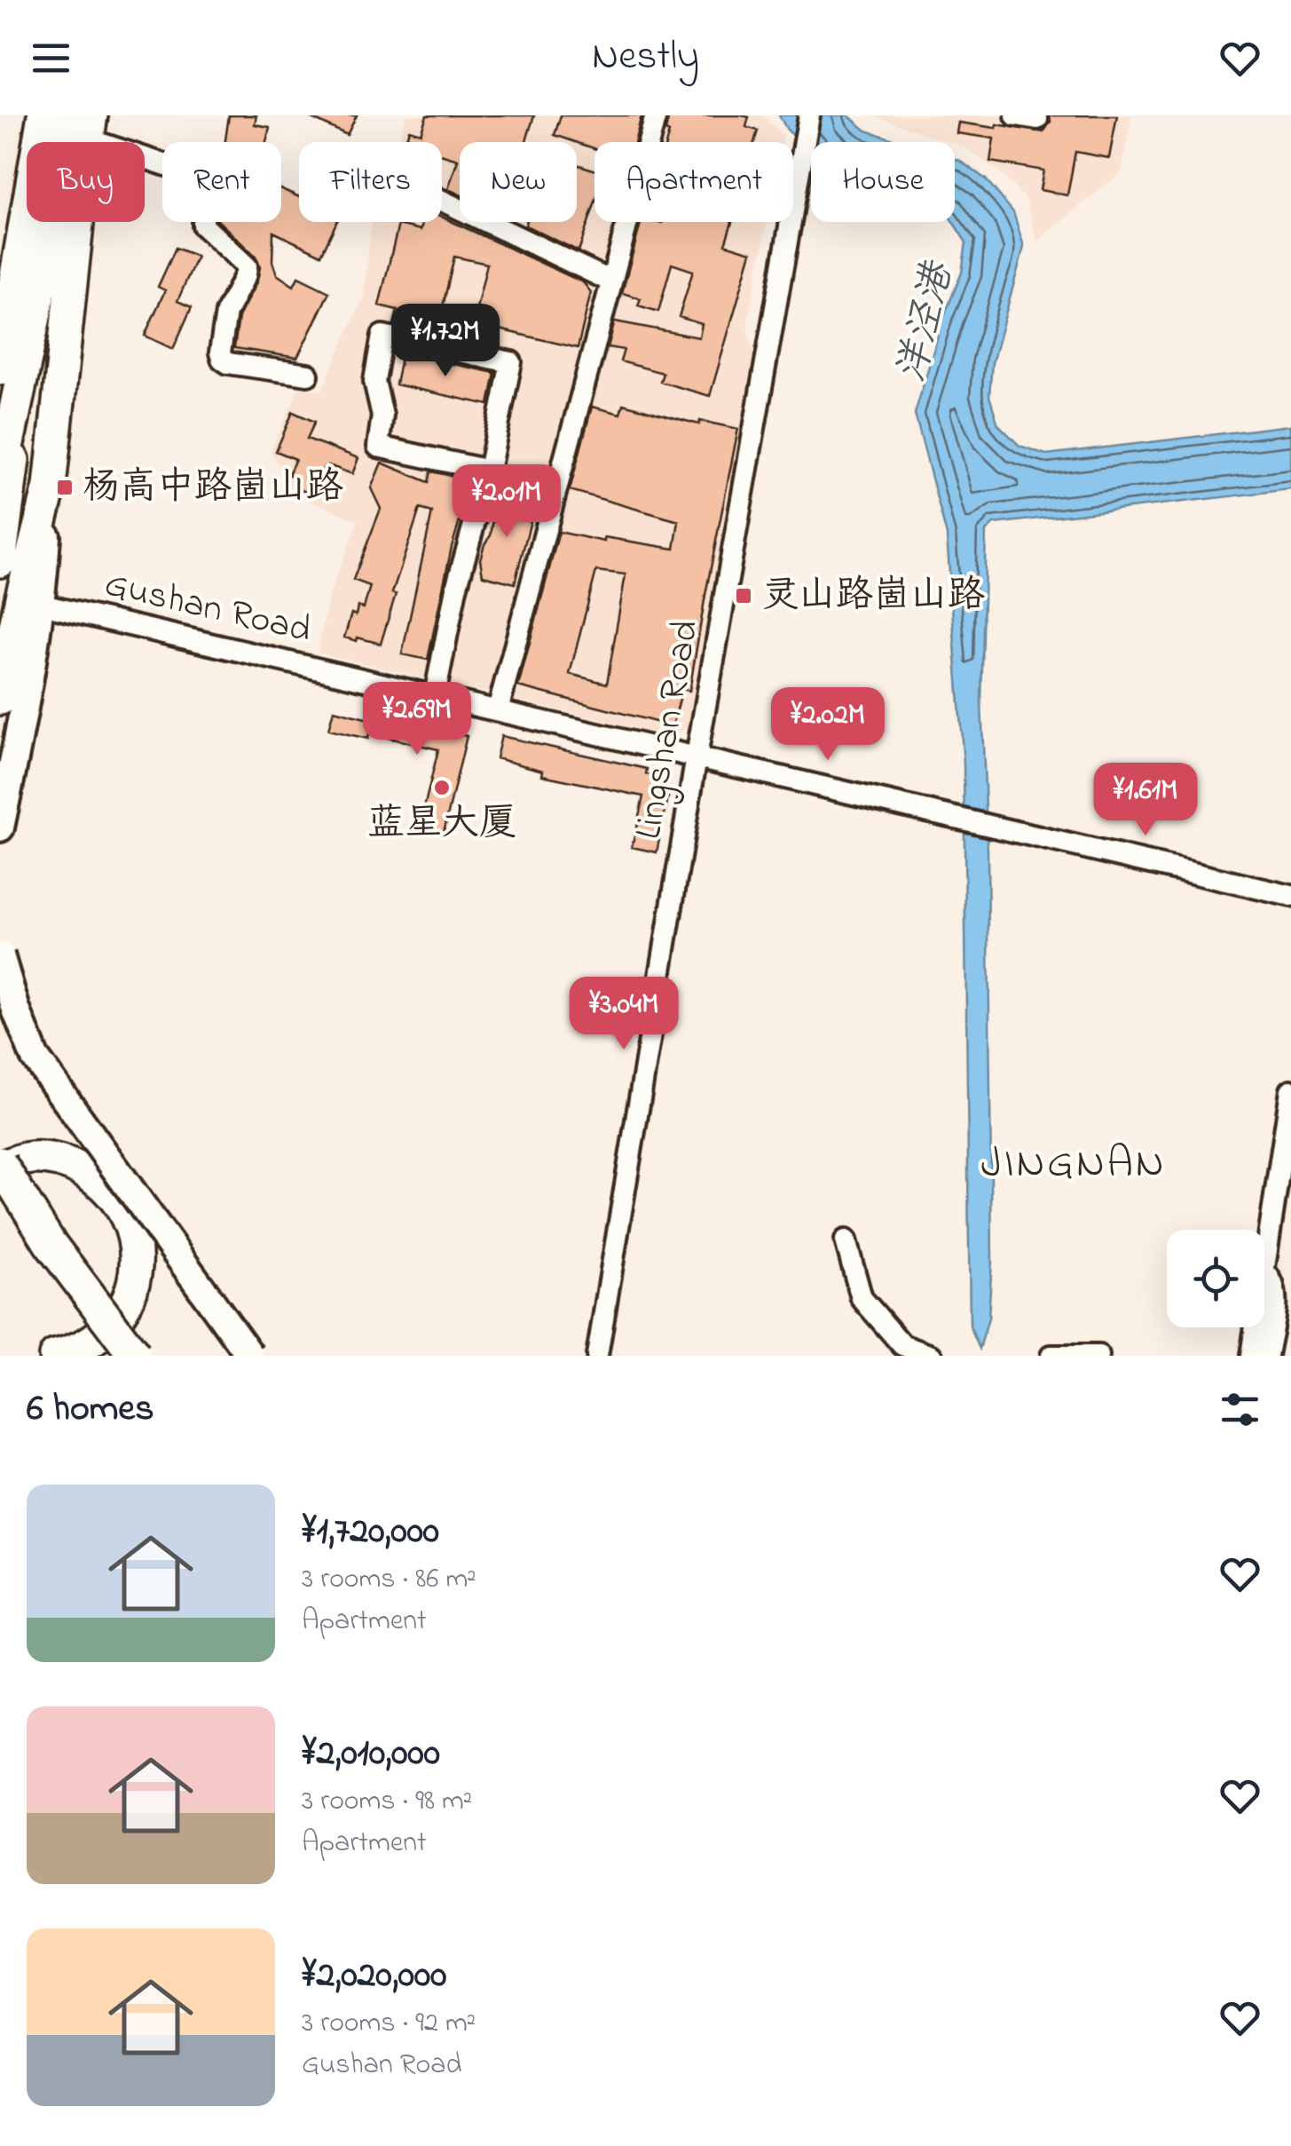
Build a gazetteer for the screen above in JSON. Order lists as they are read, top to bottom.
{
  "streets": {
    "street": ["Gushan Road", "Lingshan Road"]
  },
  "crossings": [
    ["Gushan Road", "Lingshan Road"]
  ],
  "districts": ["JINGNAN"],
  "water": ["洋泾港"],
  "places": {
    "transit": ["杨高中路崮山路", "灵山路崮山路"],
    "other": ["蓝星大厦"]
  },
  "page": {
    "header": "Nestly",
    "chip": [
      "Buy",
      "Rent",
      "Filters",
      "New",
      "Apartment",
      "House"
    ],
    "price": [
      "¥1.72M",
      "¥2.01M",
      "¥2.69M",
      "¥2.02M",
      "¥1.61M",
      "¥3.04M"
    ],
    "heading": "6 homes",
    "list": [
      {
        "name": "¥1,720,000",
        "note": "3 rooms · 86 m² · Apartment"
      },
      {
        "name": "¥2,010,000",
        "note": "3 rooms · 98 m² · Apartment"
      },
      {
        "name": "¥2,020,000",
        "note": "3 rooms · 92 m² · Gushan Road"
      }
    ]
  }
}
